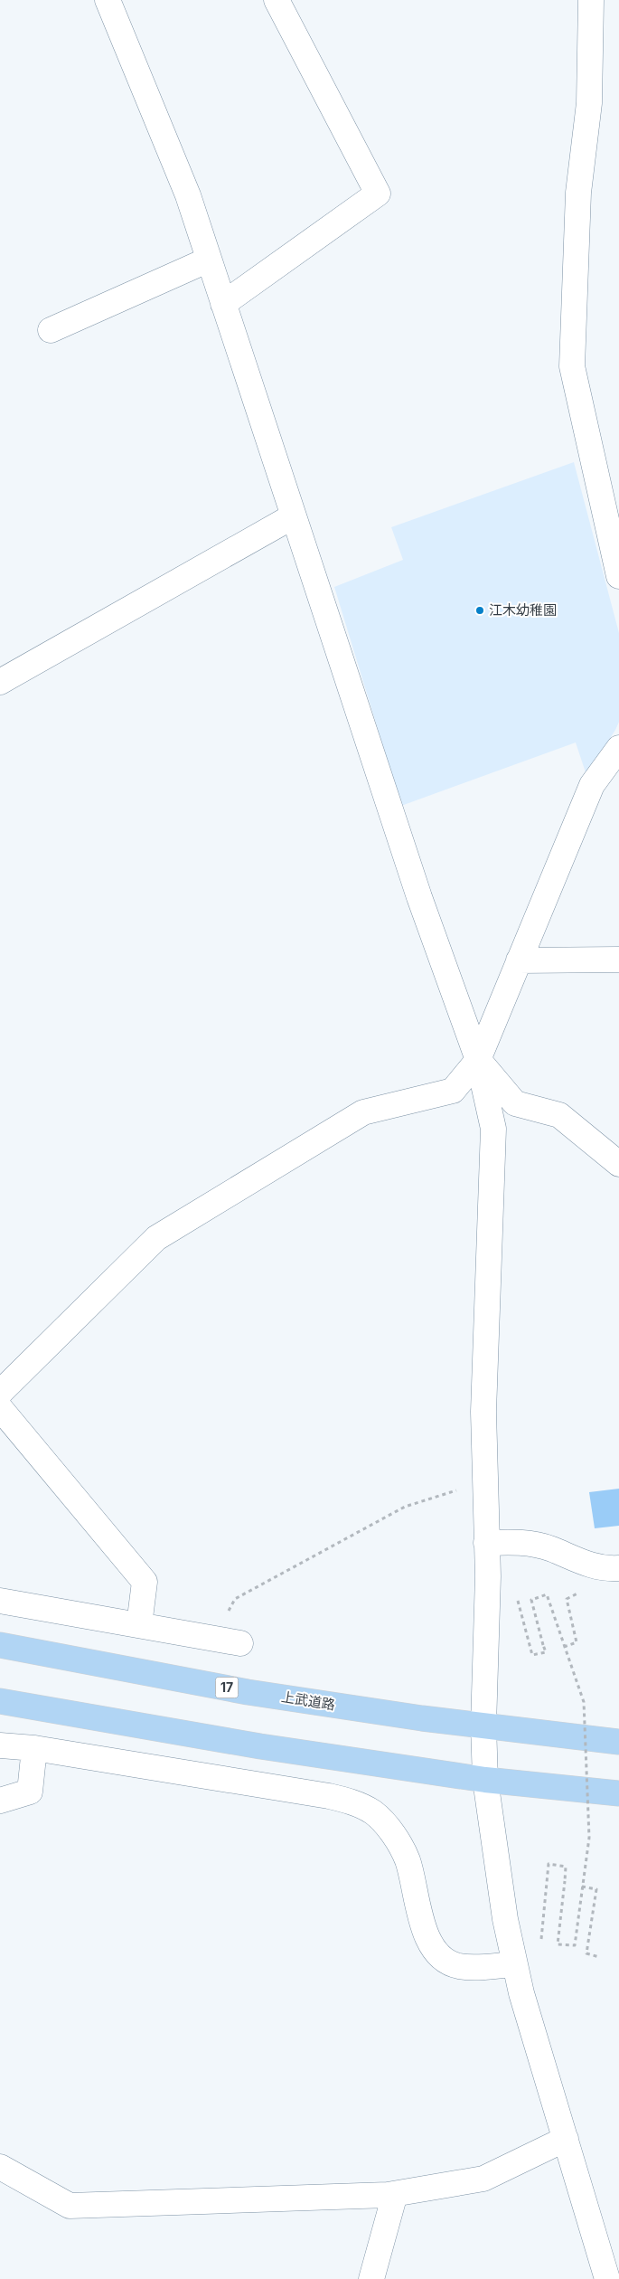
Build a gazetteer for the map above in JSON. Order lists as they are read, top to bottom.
{
  "streets": {
    "highway": ["17", "上武道路"]
  },
  "places": ["江木幼稚園"]
}
